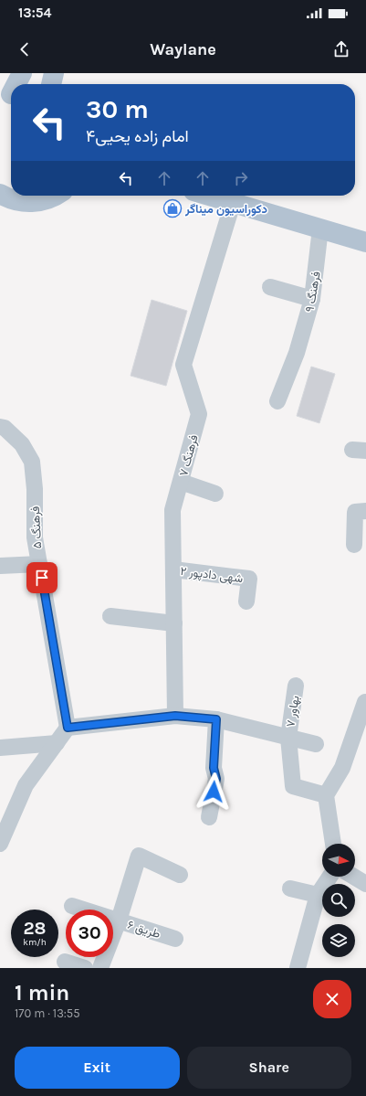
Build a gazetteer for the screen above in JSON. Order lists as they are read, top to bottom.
{
  "streets": {
    "street": [
      "فرهنگ ۹",
      "فرهنگ ۷",
      "فرهنگ ۵",
      "شهی دادپور ۲",
      "بهاور ۷",
      "طریق ۶"
    ]
  },
  "crossings": [
    ["فرهنگ ۷", "شهی دادپور ۲"]
  ],
  "places": {
    "shop": ["دکوراسیون میناگر"]
  },
  "north": "right",
  "page": {
    "status": "13:54",
    "header": "Waylane",
    "turn": ["30 m", "امام زاده یحیی۴"],
    "speed": "28 km/h",
    "limit": "30",
    "heading": ["1 min", "170 m · 13:55"],
    "buttons": ["Exit", "Share"]
  }
}
